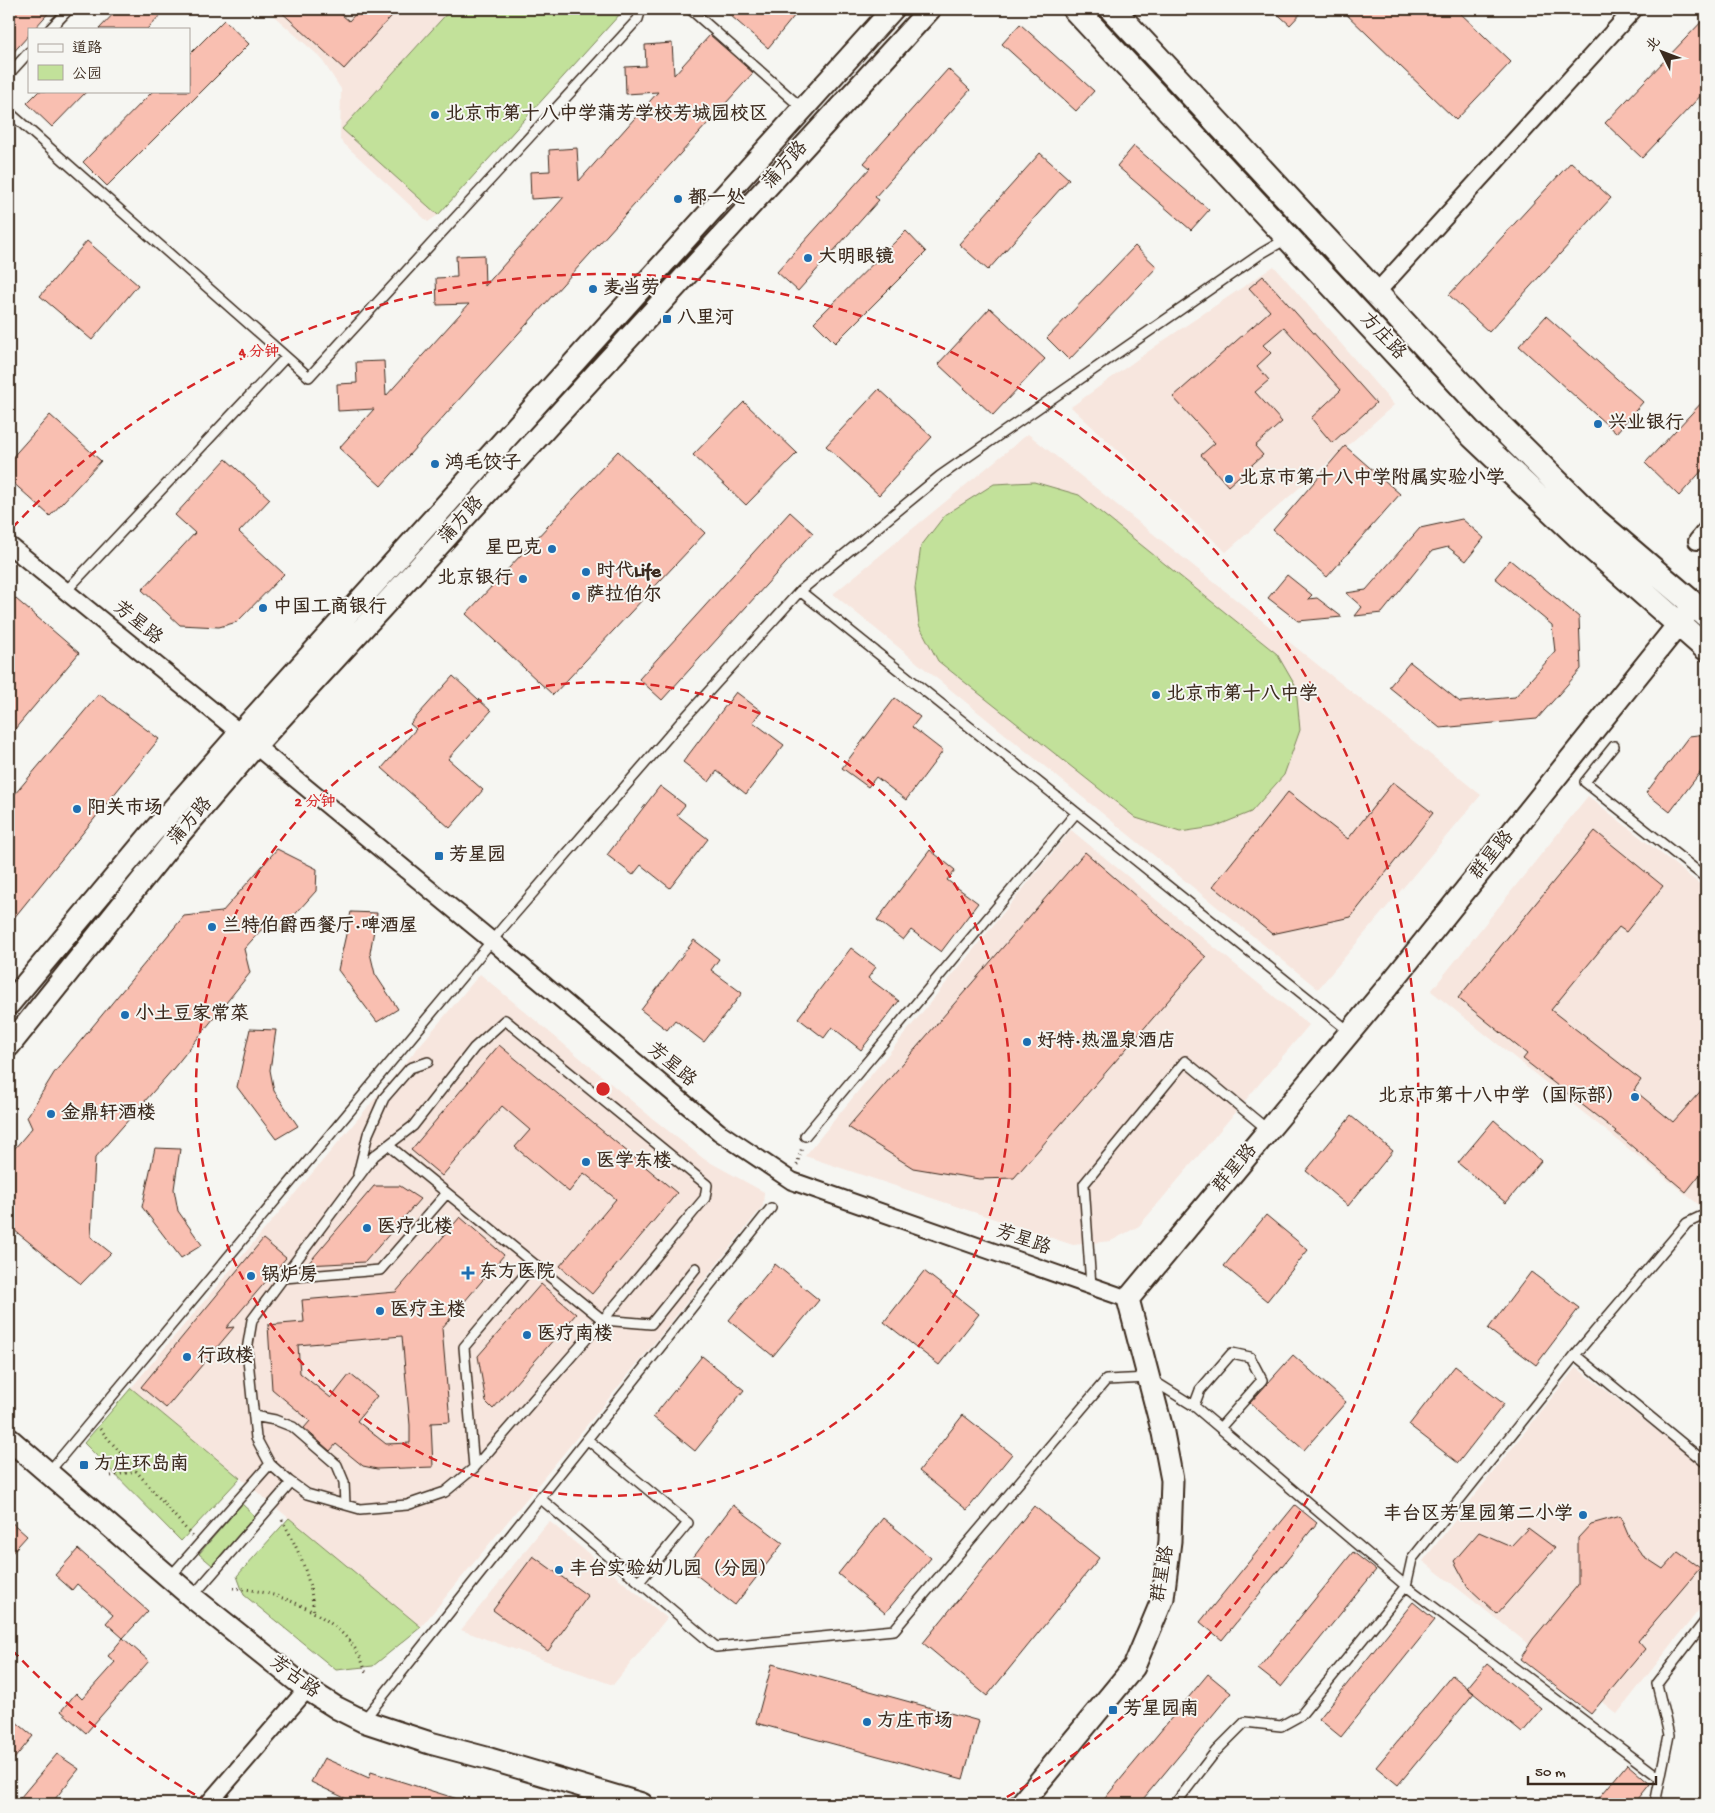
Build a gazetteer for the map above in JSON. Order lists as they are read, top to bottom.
{
  "streets": {
    "main road": ["方庄路"],
    "street": [
      "蒲方路",
      "芳星路",
      "群星路",
      "芳古路"
    ]
  },
  "crossings": [
    ["蒲方路", "芳星路"],
    ["方庄路", "群星路"],
    ["芳星路", "群星路"]
  ],
  "places": {
    "other": [
      "北京市第十八中学蒲芳学校芳城园校区",
      "都一处",
      "大明眼镜",
      "麦当劳",
      "兴业银行",
      "鸿毛饺子",
      "北京市第十八中学附属实验小学",
      "星巴克",
      "时代Life",
      "北京银行",
      "萨拉伯尔",
      "中国工商银行",
      "北京市第十八中学",
      "阳关市场",
      "兰特伯爵西餐厅·啤酒屋",
      "小土豆家常菜",
      "好特·热温泉酒店",
      "北京市第十八中学（国际部）",
      "金鼎轩酒楼",
      "医学东楼",
      "医疗北楼",
      "锅炉房",
      "医疗主楼",
      "医疗南楼",
      "行政楼",
      "丰台区芳星园第二小学",
      "丰台实验幼儿园（分园）",
      "方庄市场"
    ],
    "transit": [
      "八里河",
      "芳星园",
      "方庄环岛南",
      "芳星园南"
    ],
    "health": ["东方医院"]
  },
  "legend": ["道路", "公园"],
  "scale_bar": "50 m",
  "north": "top left",
  "rings": ["4 分钟", "2 分钟"]
}
